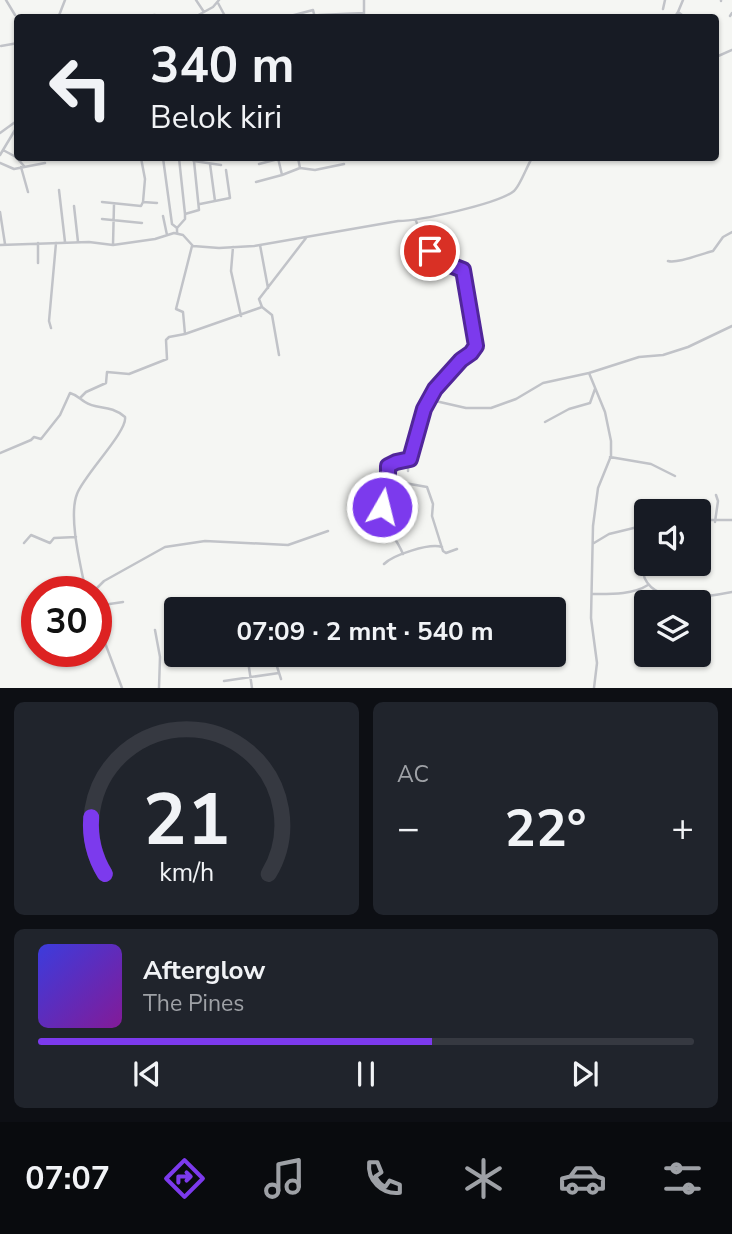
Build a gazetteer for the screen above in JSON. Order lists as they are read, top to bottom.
{
  "page": {
    "turn": ["340 m", "Belok kiri"],
    "limit": "30",
    "trip": "07:09 · 2 mnt · 540 m",
    "tile": "AC",
    "heat": ["−", "22°", "+"],
    "song": ["Afterglow", "The Pines"],
    "tabs": "07:07",
    "gauge": ["21", "km/h"]
  }
}
